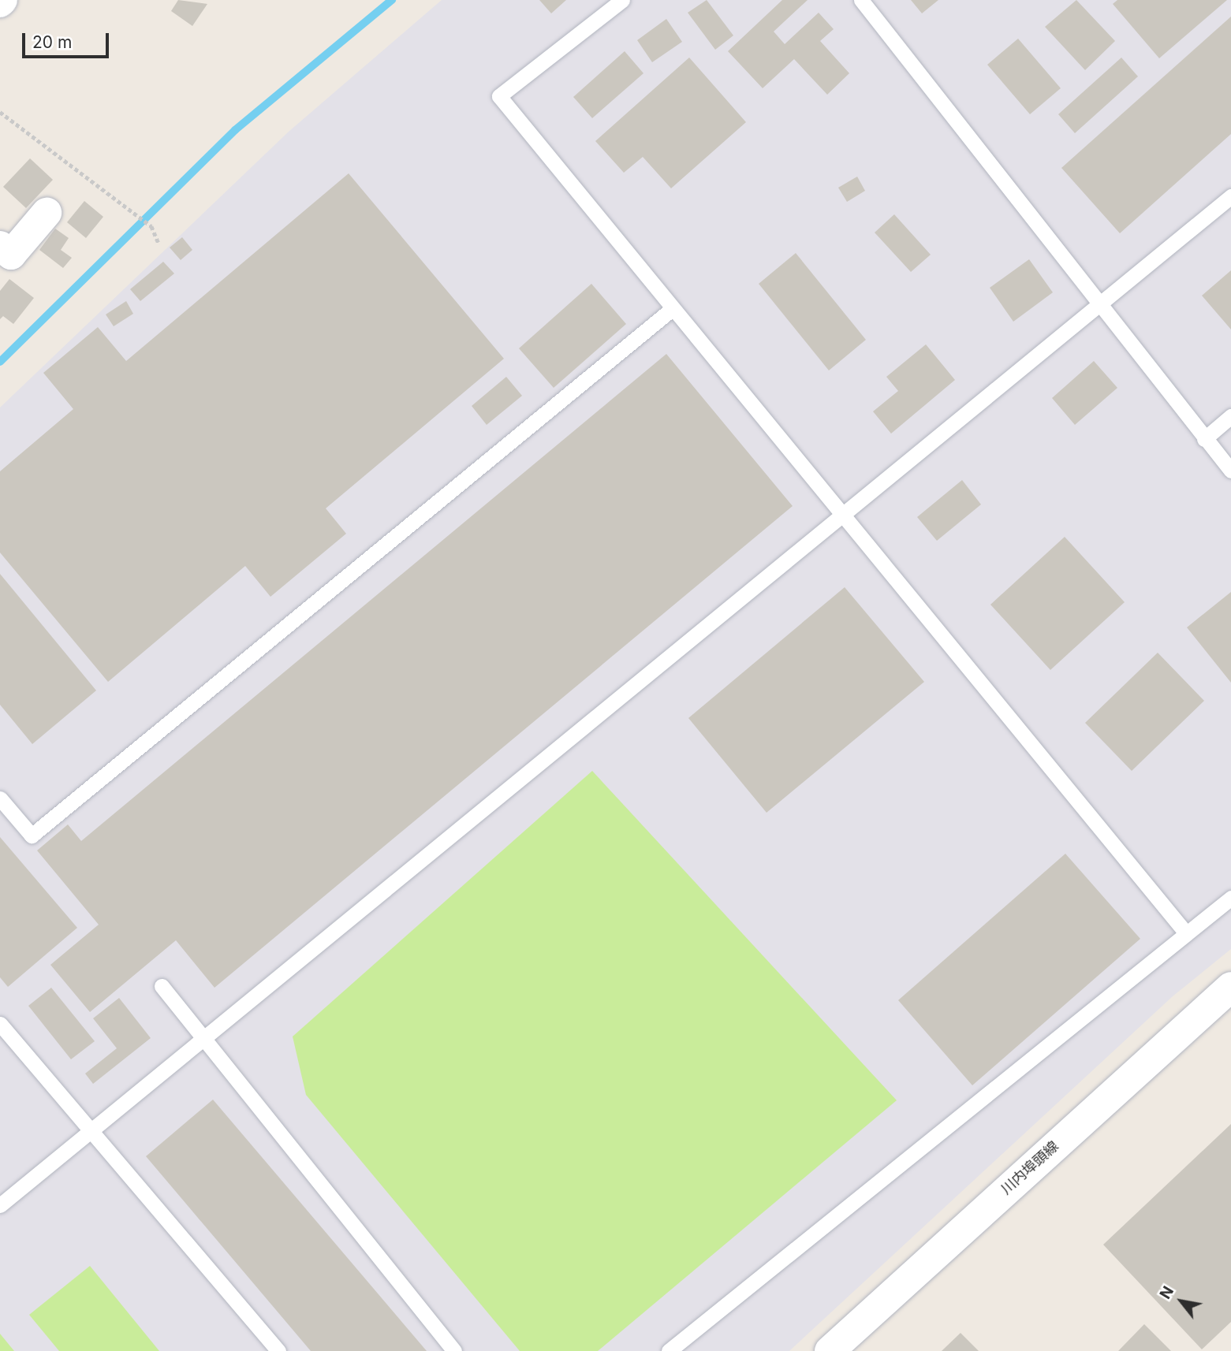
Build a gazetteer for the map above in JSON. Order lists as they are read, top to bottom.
{
  "streets": {
    "main road": ["川内埠頭線"]
  },
  "scale_bar": "20 m",
  "north": "top left"
}
